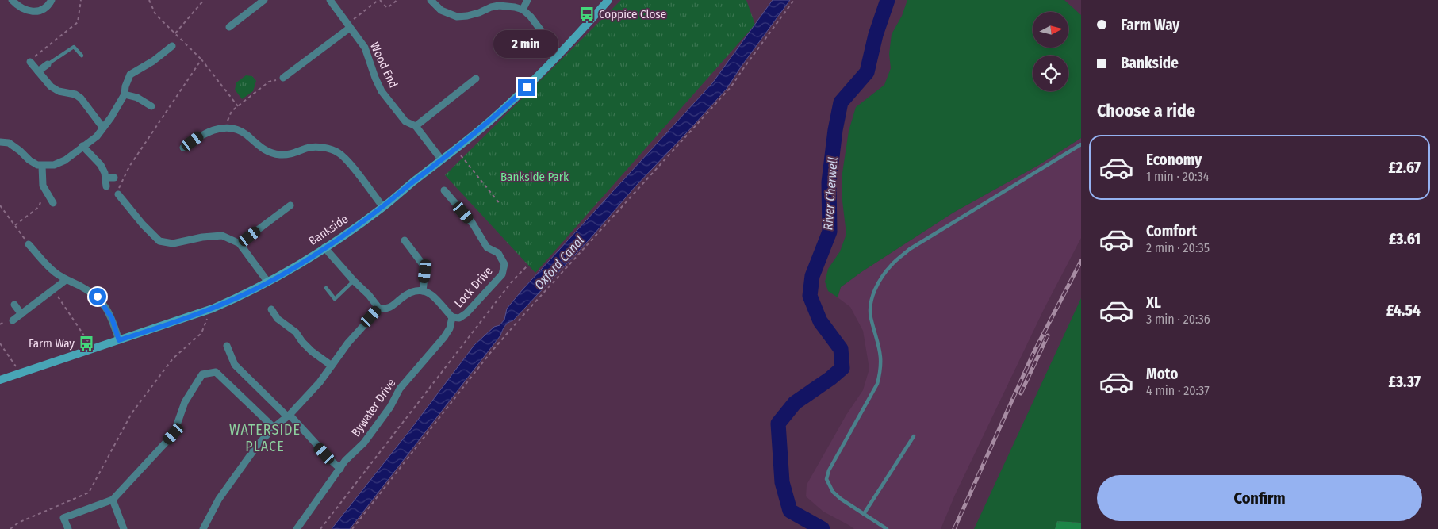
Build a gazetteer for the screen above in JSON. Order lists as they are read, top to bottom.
{
  "streets": {
    "street": [
      "Wood End",
      "Bankside",
      "Lock Drive",
      "Bywater Drive"
    ]
  },
  "crossings": [
    ["Wood End", "Bankside"],
    ["Lock Drive", "Bywater Drive"]
  ],
  "districts": ["WATERSIDE PLACE"],
  "water": ["River Cherwell", "Oxford Canal"],
  "parks": ["Bankside Park"],
  "places": {
    "bus stop": ["Coppice Close", "Farm Way"]
  },
  "north": "right",
  "page": {
    "banner": ["Farm Way", "Bankside"],
    "bubble": "2 min",
    "heading": "Choose a ride",
    "list": [
      {
        "name": "Economy",
        "note": "1 min · 20:34",
        "value": "£2.67"
      },
      {
        "name": "Comfort",
        "note": "2 min · 20:35",
        "value": "£3.61"
      },
      {
        "name": "XL",
        "note": "3 min · 20:36",
        "value": "£4.54"
      },
      {
        "name": "Moto",
        "note": "4 min · 20:37",
        "value": "£3.37"
      }
    ],
    "buttons": "Confirm"
  }
}
